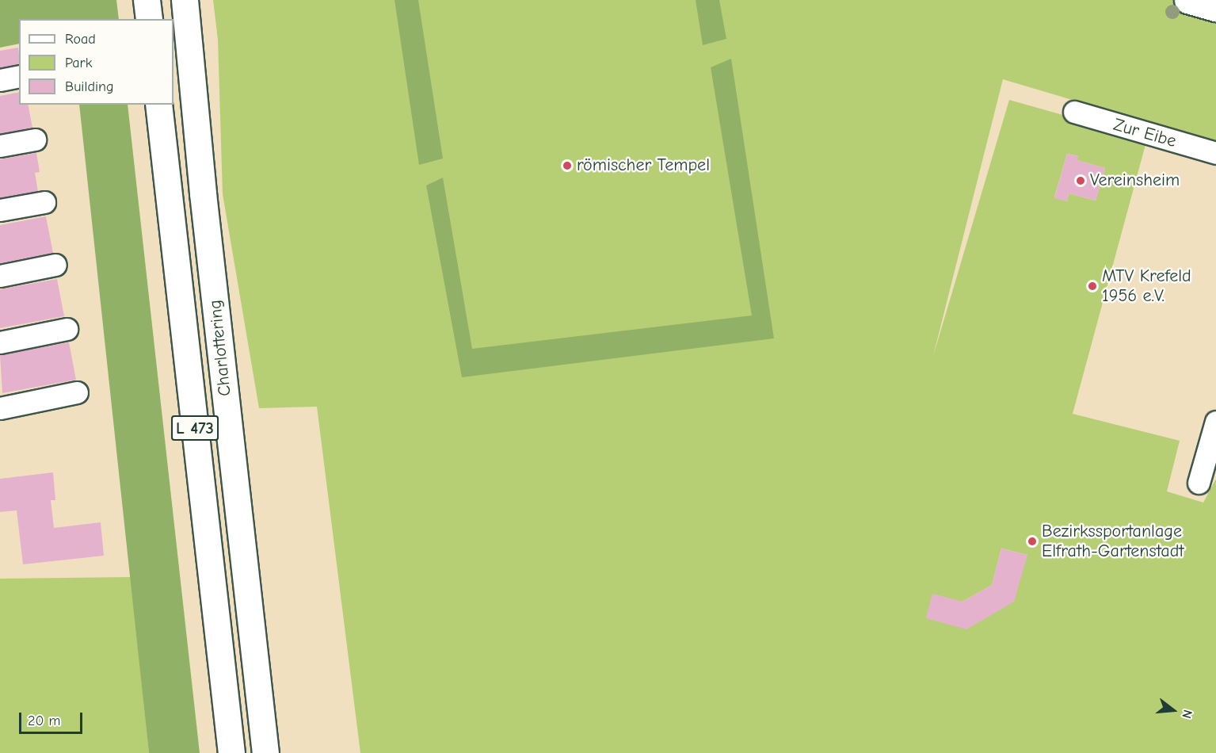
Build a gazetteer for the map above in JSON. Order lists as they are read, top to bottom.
{
  "streets": {
    "main road": ["Charlottering", "L 473"],
    "street": ["Zur Eibe"]
  },
  "places": [
    "römischer Tempel",
    "Vereinsheim",
    "MTV Krefeld 1956 e.V.",
    "Bezirkssportanlage Elfrath-Gartenstadt"
  ],
  "legend": ["Road", "Park", "Building"],
  "scale_bar": "20 m",
  "north": "right"
}
